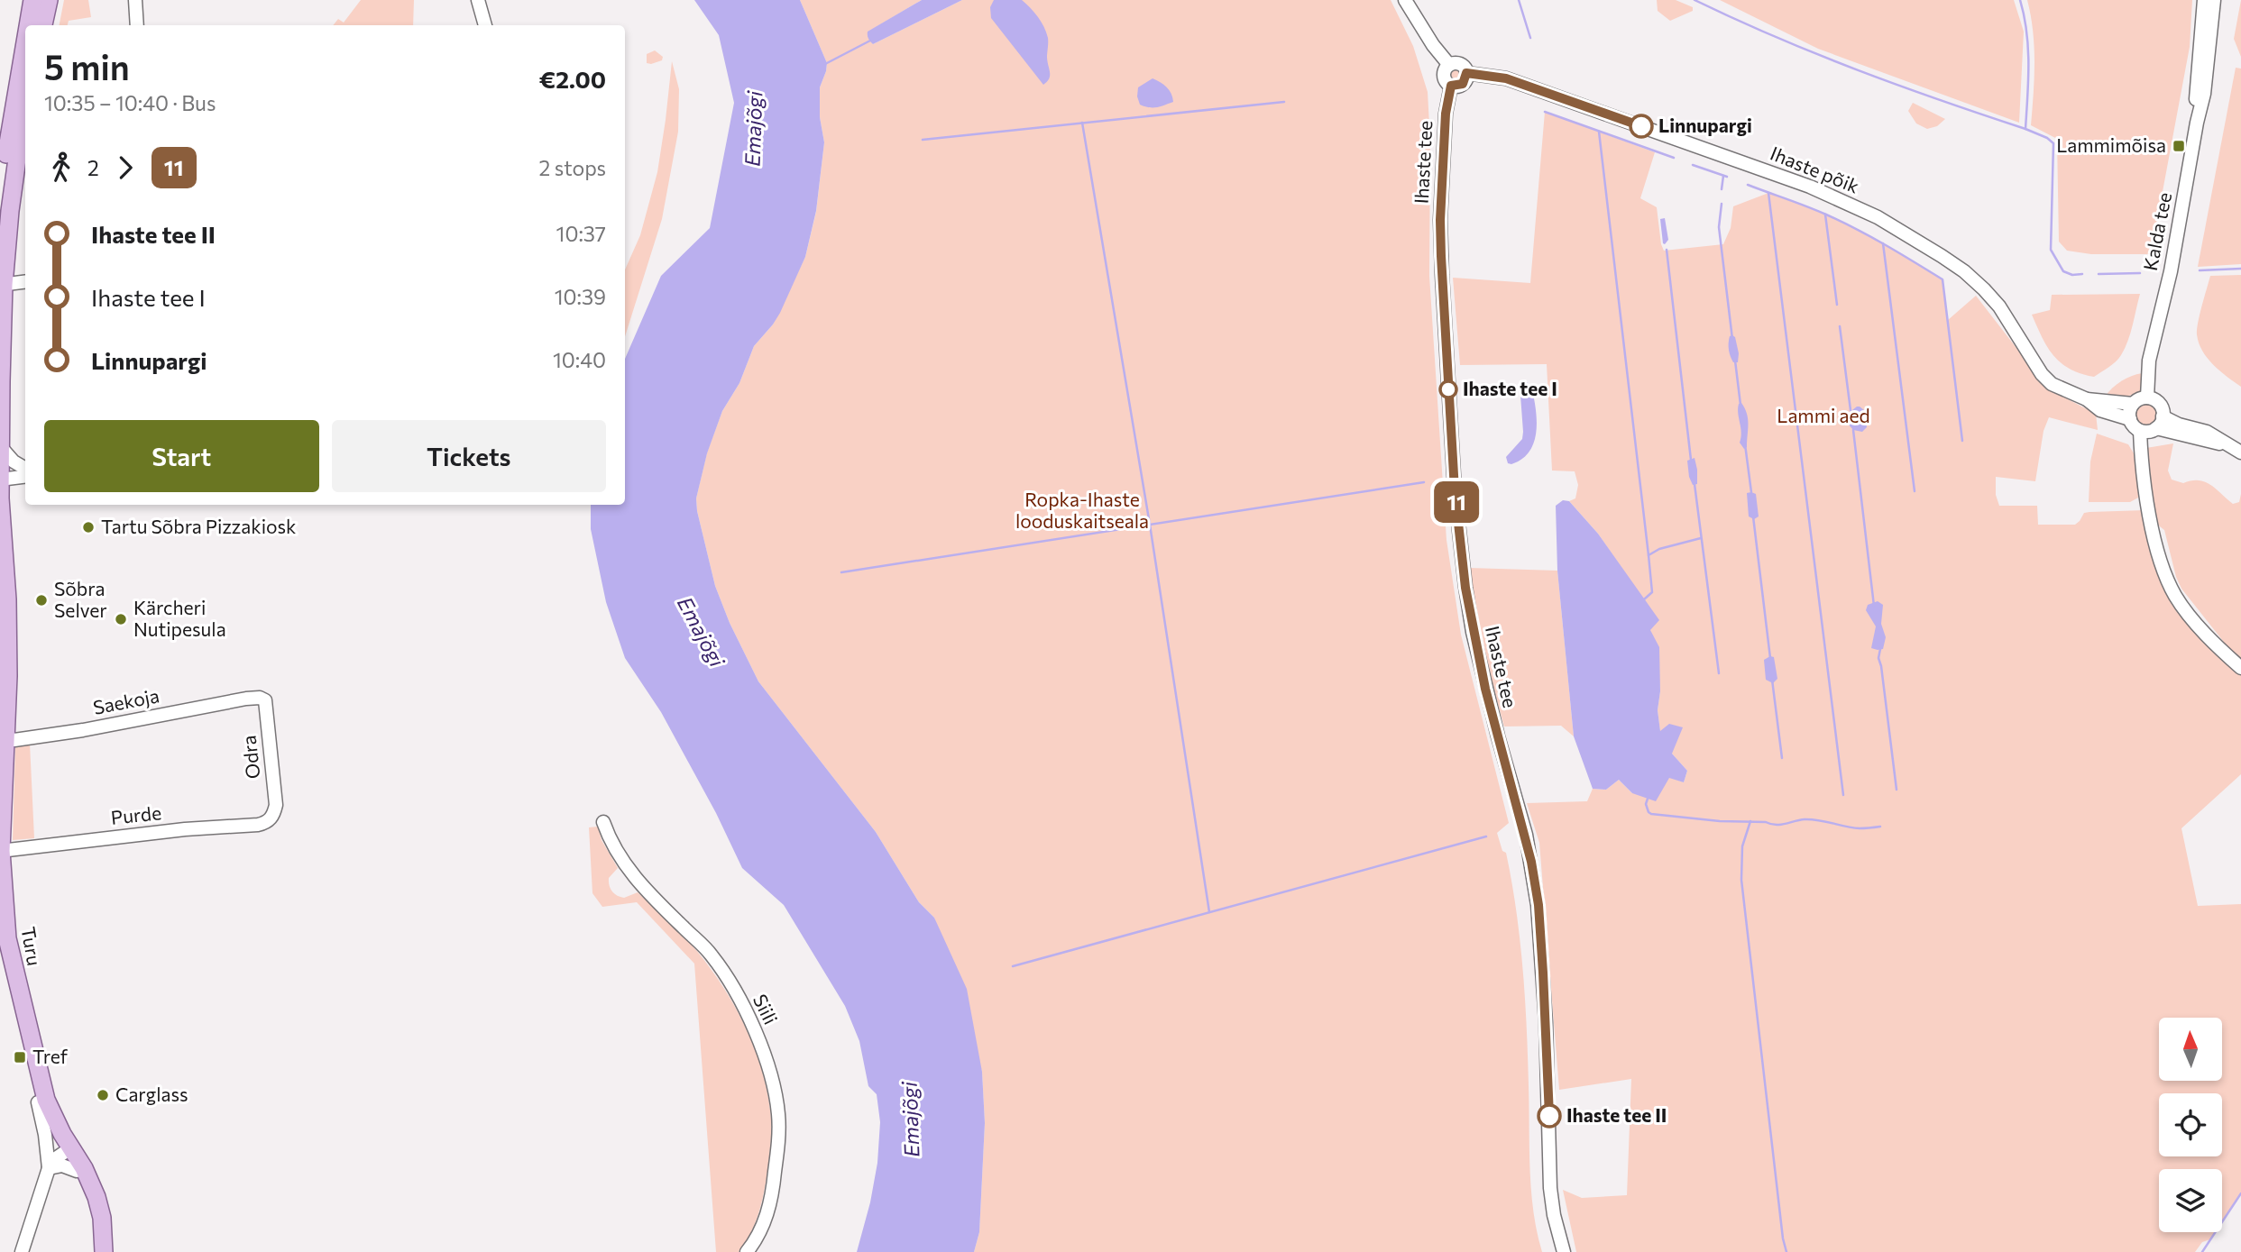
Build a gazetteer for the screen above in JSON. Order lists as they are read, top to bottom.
{
  "streets": {
    "main road": ["Turu"],
    "street": [
      "Ihaste tee",
      "Ihaste põik",
      "Kalda tee",
      "Saekoja",
      "Odra",
      "Purde",
      "Siili"
    ]
  },
  "crossings": [
    ["Ihaste tee", "Ihaste põik"],
    ["Ihaste põik", "Kalda tee"],
    ["Saekoja", "Odra"],
    ["Saekoja", "Turu"],
    ["Odra", "Purde"],
    ["Purde", "Turu"]
  ],
  "water": ["Emajõgi"],
  "parks": ["Lammi aed", "Ropka-Ihaste looduskaitseala"],
  "places": {
    "other": [
      "Linnupargi",
      "Ihaste tee I",
      "Tartu Sõbra Pizzakiosk",
      "Sõbra Selver",
      "Kärcheri Nutipesula",
      "Carglass",
      "Ihaste tee II"
    ],
    "transit": ["Lammimõisa", "Tref"]
  },
  "lines": ["bus line 11"],
  "north": "top",
  "page": {
    "on_map": "11",
    "heading": ["5 min", "10:35 – 10:40 · Bus", "€2.00"],
    "legs": ["2", "11", "2 stops"],
    "list": [
      {
        "name": "Ihaste tee II",
        "value": "10:37"
      },
      {
        "name": "Ihaste tee I",
        "value": "10:39"
      },
      {
        "name": "Linnupargi",
        "value": "10:40"
      }
    ],
    "buttons": ["Start", "Tickets"]
  }
}
